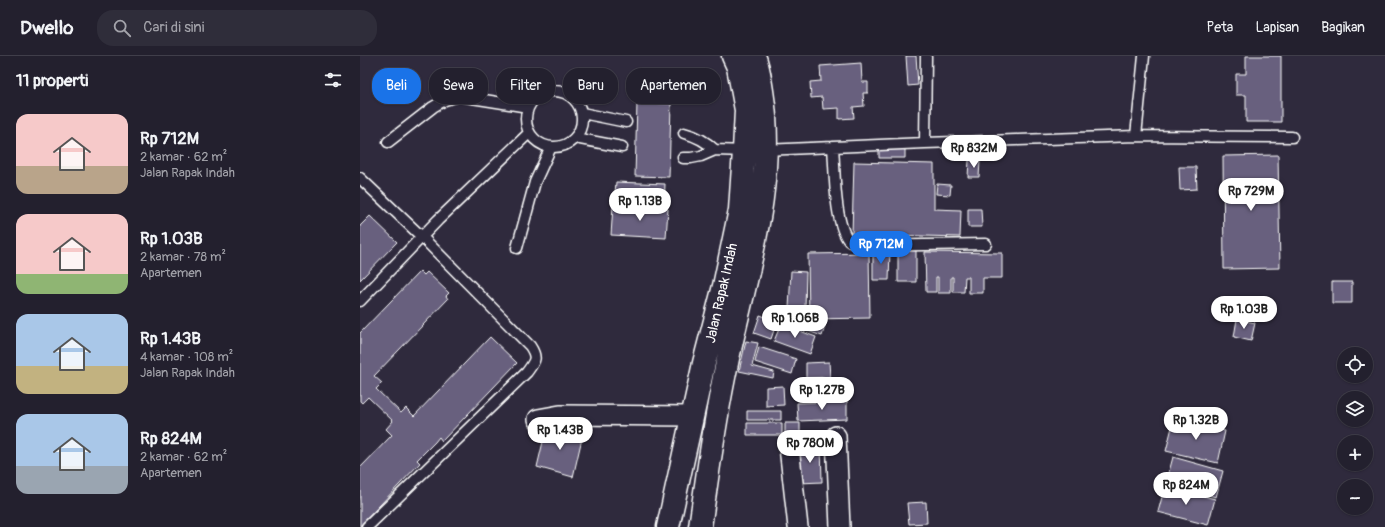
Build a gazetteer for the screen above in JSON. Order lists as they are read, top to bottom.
{
  "streets": {
    "main road": ["Jalan Rapak Indah"]
  },
  "page": {
    "header": "Dwello",
    "search": "Cari di sini",
    "nav": ["Peta", "Lapisan", "Bagikan"],
    "heading": "11 properti",
    "chip": [
      "Beli",
      "Sewa",
      "Filter",
      "Baru",
      "Apartemen"
    ],
    "list": [
      {
        "name": "Rp 712M",
        "note": "2 kamar · 62 m² · Jalan Rapak Indah"
      },
      {
        "name": "Rp 1.03B",
        "note": "2 kamar · 78 m² · Apartemen"
      },
      {
        "name": "Rp 1.43B",
        "note": "4 kamar · 108 m² · Jalan Rapak Indah"
      },
      {
        "name": "Rp 824M",
        "note": "2 kamar · 62 m² · Apartemen"
      }
    ],
    "price": [
      "Rp 832M",
      "Rp 729M",
      "Rp 1.13B",
      "Rp 712M",
      "Rp 1.03B",
      "Rp 1.06B",
      "Rp 1.27B",
      "Rp 1.32B",
      "Rp 1.43B",
      "Rp 780M",
      "Rp 824M"
    ],
    "map_buttons": ["+", "−"]
  }
}
